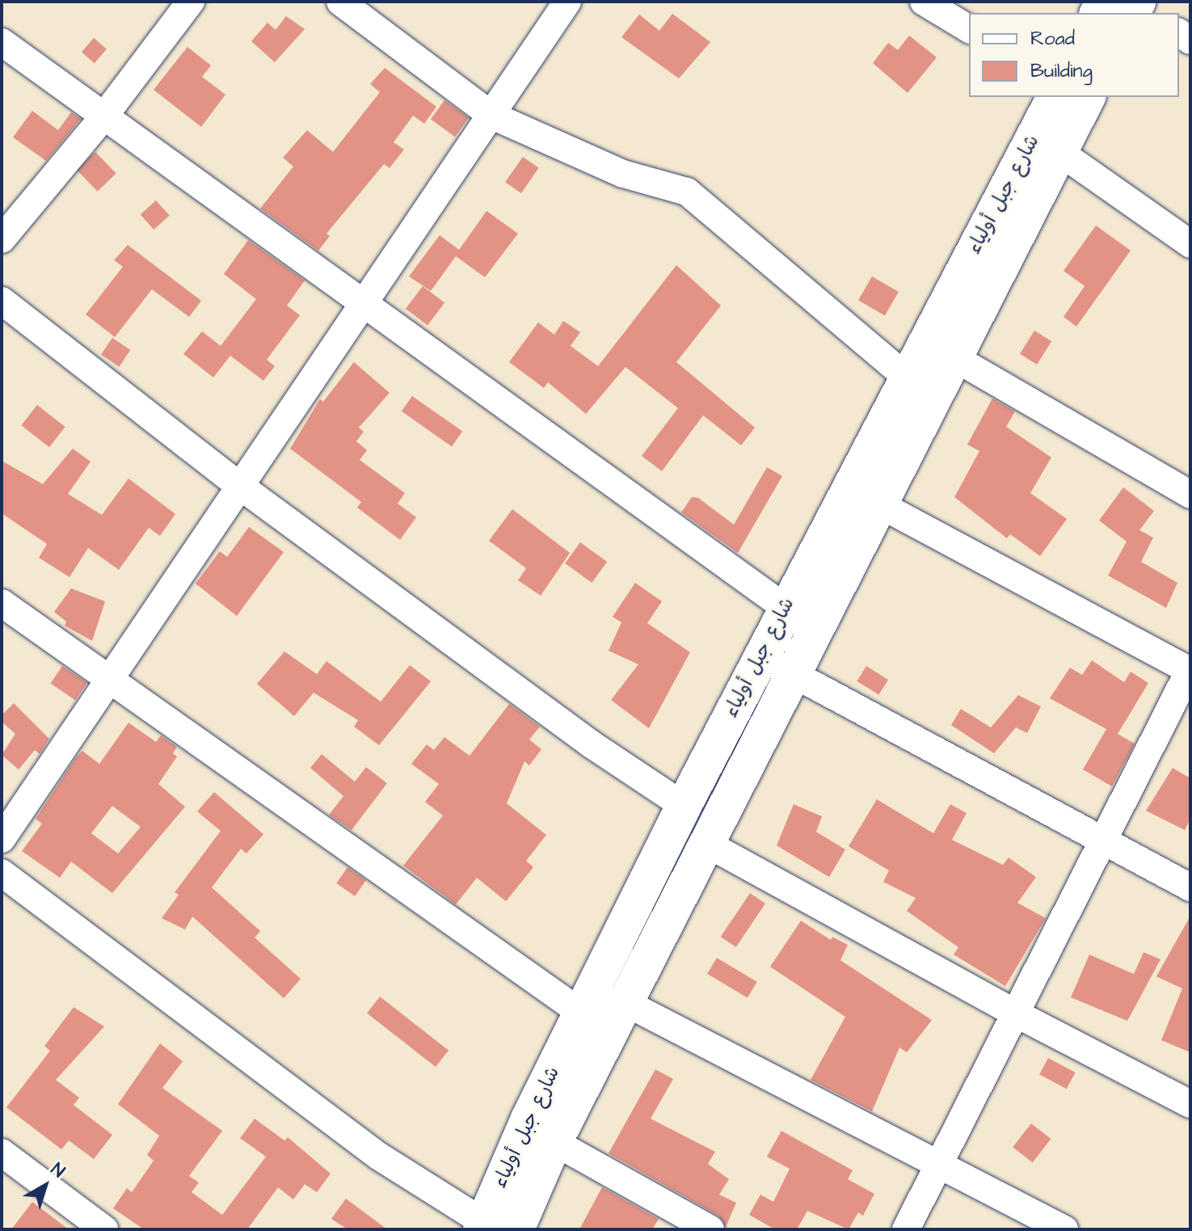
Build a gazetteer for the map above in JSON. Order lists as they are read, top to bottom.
{
  "streets": {
    "main road": ["شارع جبل أولياء"]
  },
  "legend": ["Road", "Building"],
  "north": "top right"
}
